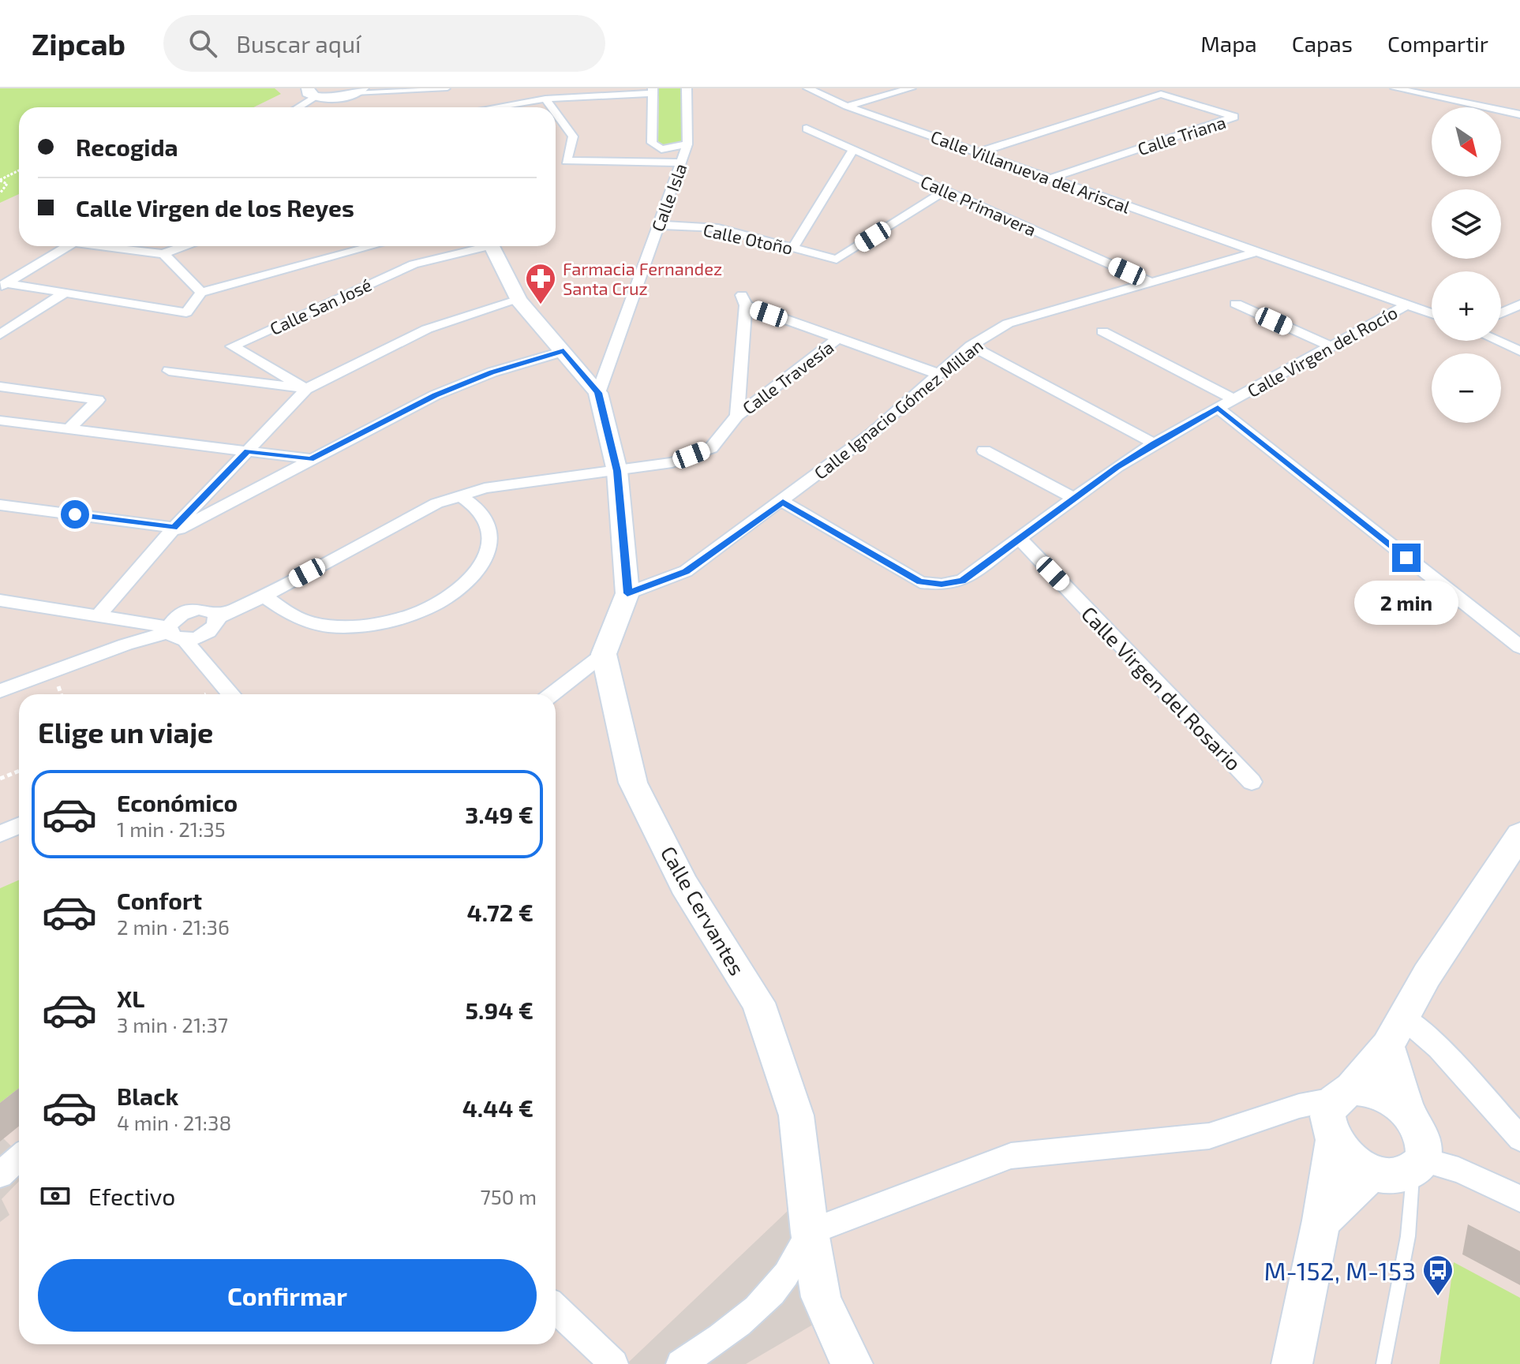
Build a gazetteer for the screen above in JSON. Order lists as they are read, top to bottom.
{
  "streets": {
    "main road": ["Calle Cervantes"],
    "street": [
      "Calle Triana",
      "Calle Villanueva del Ariscal",
      "Calle Isla",
      "Calle Primavera",
      "Calle Otoño",
      "Calle San José",
      "Calle Virgen del Rocío",
      "Calle Travesía",
      "Calle Ignacio Gómez Millan",
      "Calle Virgen del Rosario"
    ]
  },
  "crossings": [
    ["Calle Triana", "Calle Villanueva del Ariscal"],
    ["Calle Villanueva del Ariscal", "Calle Ignacio Gómez Millan"],
    ["Calle Isla", "Calle Otoño"],
    ["Calle Primavera", "Calle Otoño"],
    ["Calle Primavera", "Calle Ignacio Gómez Millan"],
    ["Calle Virgen del Rocío", "Calle Ignacio Gómez Millan"],
    ["Calle Virgen del Rocío", "Calle Virgen del Rosario"]
  ],
  "places": {
    "pharmacy": ["Farmacia Fernandez Santa Cruz"],
    "bus stop": ["M-152, M-153"]
  },
  "north": "bottom right",
  "page": {
    "header": "Zipcab",
    "search": "Buscar aquí",
    "nav": ["Mapa", "Capas", "Compartir"],
    "map_buttons": ["+", "−"],
    "banner": ["Recogida", "Calle Virgen de los Reyes"],
    "bubble": "2 min",
    "heading": "Elige un viaje",
    "list": [
      {
        "name": "Económico",
        "note": "1 min · 21:35",
        "value": "3.49 €"
      },
      {
        "name": "Confort",
        "note": "2 min · 21:36",
        "value": "4.72 €"
      },
      {
        "name": "XL",
        "note": "3 min · 21:37",
        "value": "5.94 €"
      },
      {
        "name": "Black",
        "note": "4 min · 21:38",
        "value": "4.44 €"
      }
    ],
    "pay": ["Efectivo", "750 m"],
    "buttons": "Confirmar"
  }
}
